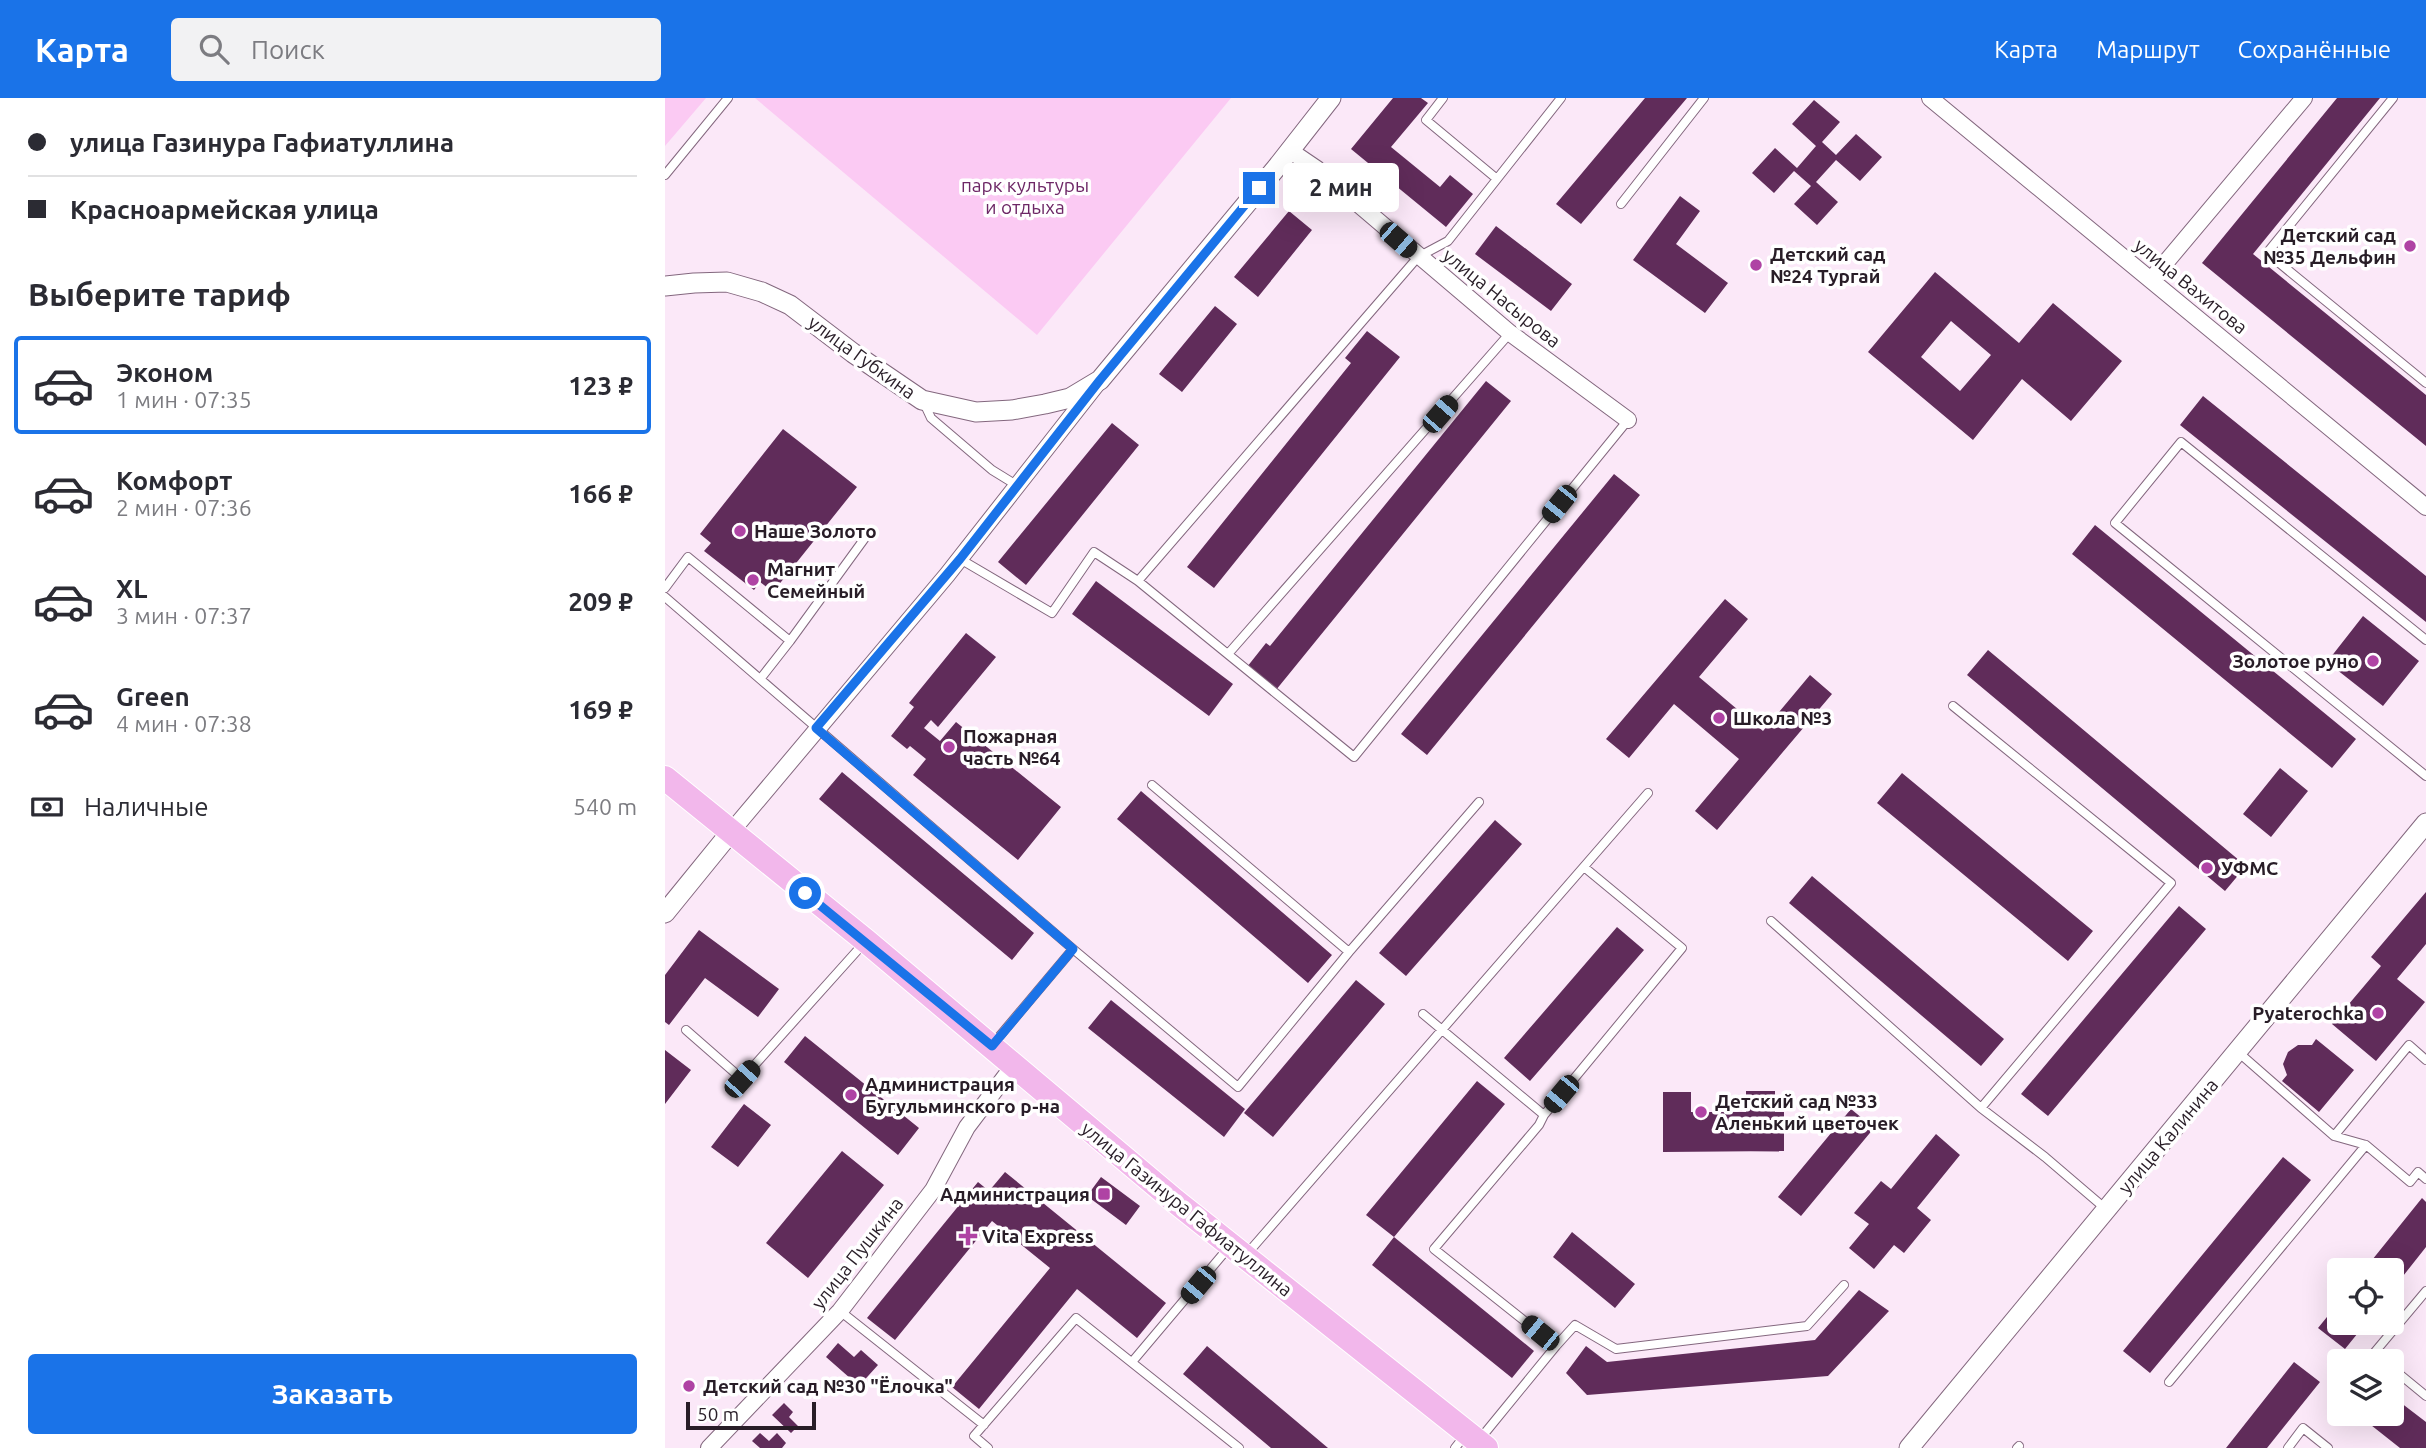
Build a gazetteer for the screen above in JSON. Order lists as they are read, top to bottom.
{
  "streets": {
    "main road": ["улица Газинура Гафиатуллина"],
    "street": [
      "улица Вахитова",
      "улица Насырова",
      "улица Губкина",
      "улица Калинина",
      "улица Пушкина"
    ]
  },
  "crossings": [
    ["улица Насырова", "улица Губкина"],
    ["улица Газинура Гафиатуллина", "улица Пушкина"]
  ],
  "parks": ["парк культуры и отдыха"],
  "places": {
    "other": [
      "Детский сад №35 Дельфин",
      "Детский сад №24 Тургай",
      "Наше Золото",
      "Магнит Семейный",
      "Золотое руно",
      "Школа №3",
      "Пожарная часть №64",
      "УФМС",
      "Pyaterochka",
      "Администрация Бугульминского р-на",
      "Детский сад №33 Аленький цветочек",
      "Детский сад №30 \"Ёлочка\""
    ],
    "transit": ["Администрация"],
    "health": ["Vita Express"]
  },
  "scale_bar": "50 m",
  "page": {
    "header": "Карта",
    "search": "Поиск",
    "nav": ["Карта", "Маршрут", "Сохранённые"],
    "banner": ["улица Газинура Гафиатуллина", "Красноармейская улица"],
    "bubble": "2 мин",
    "heading": "Выберите тариф",
    "list": [
      {
        "name": "Эконом",
        "note": "1 мин · 07:35",
        "value": "123 ₽"
      },
      {
        "name": "Комфорт",
        "note": "2 мин · 07:36",
        "value": "166 ₽"
      },
      {
        "name": "XL",
        "note": "3 мин · 07:37",
        "value": "209 ₽"
      },
      {
        "name": "Green",
        "note": "4 мин · 07:38",
        "value": "169 ₽"
      }
    ],
    "pay": ["Наличные", "540 m"],
    "buttons": "Заказать",
    "scale": "50 m"
  }
}
